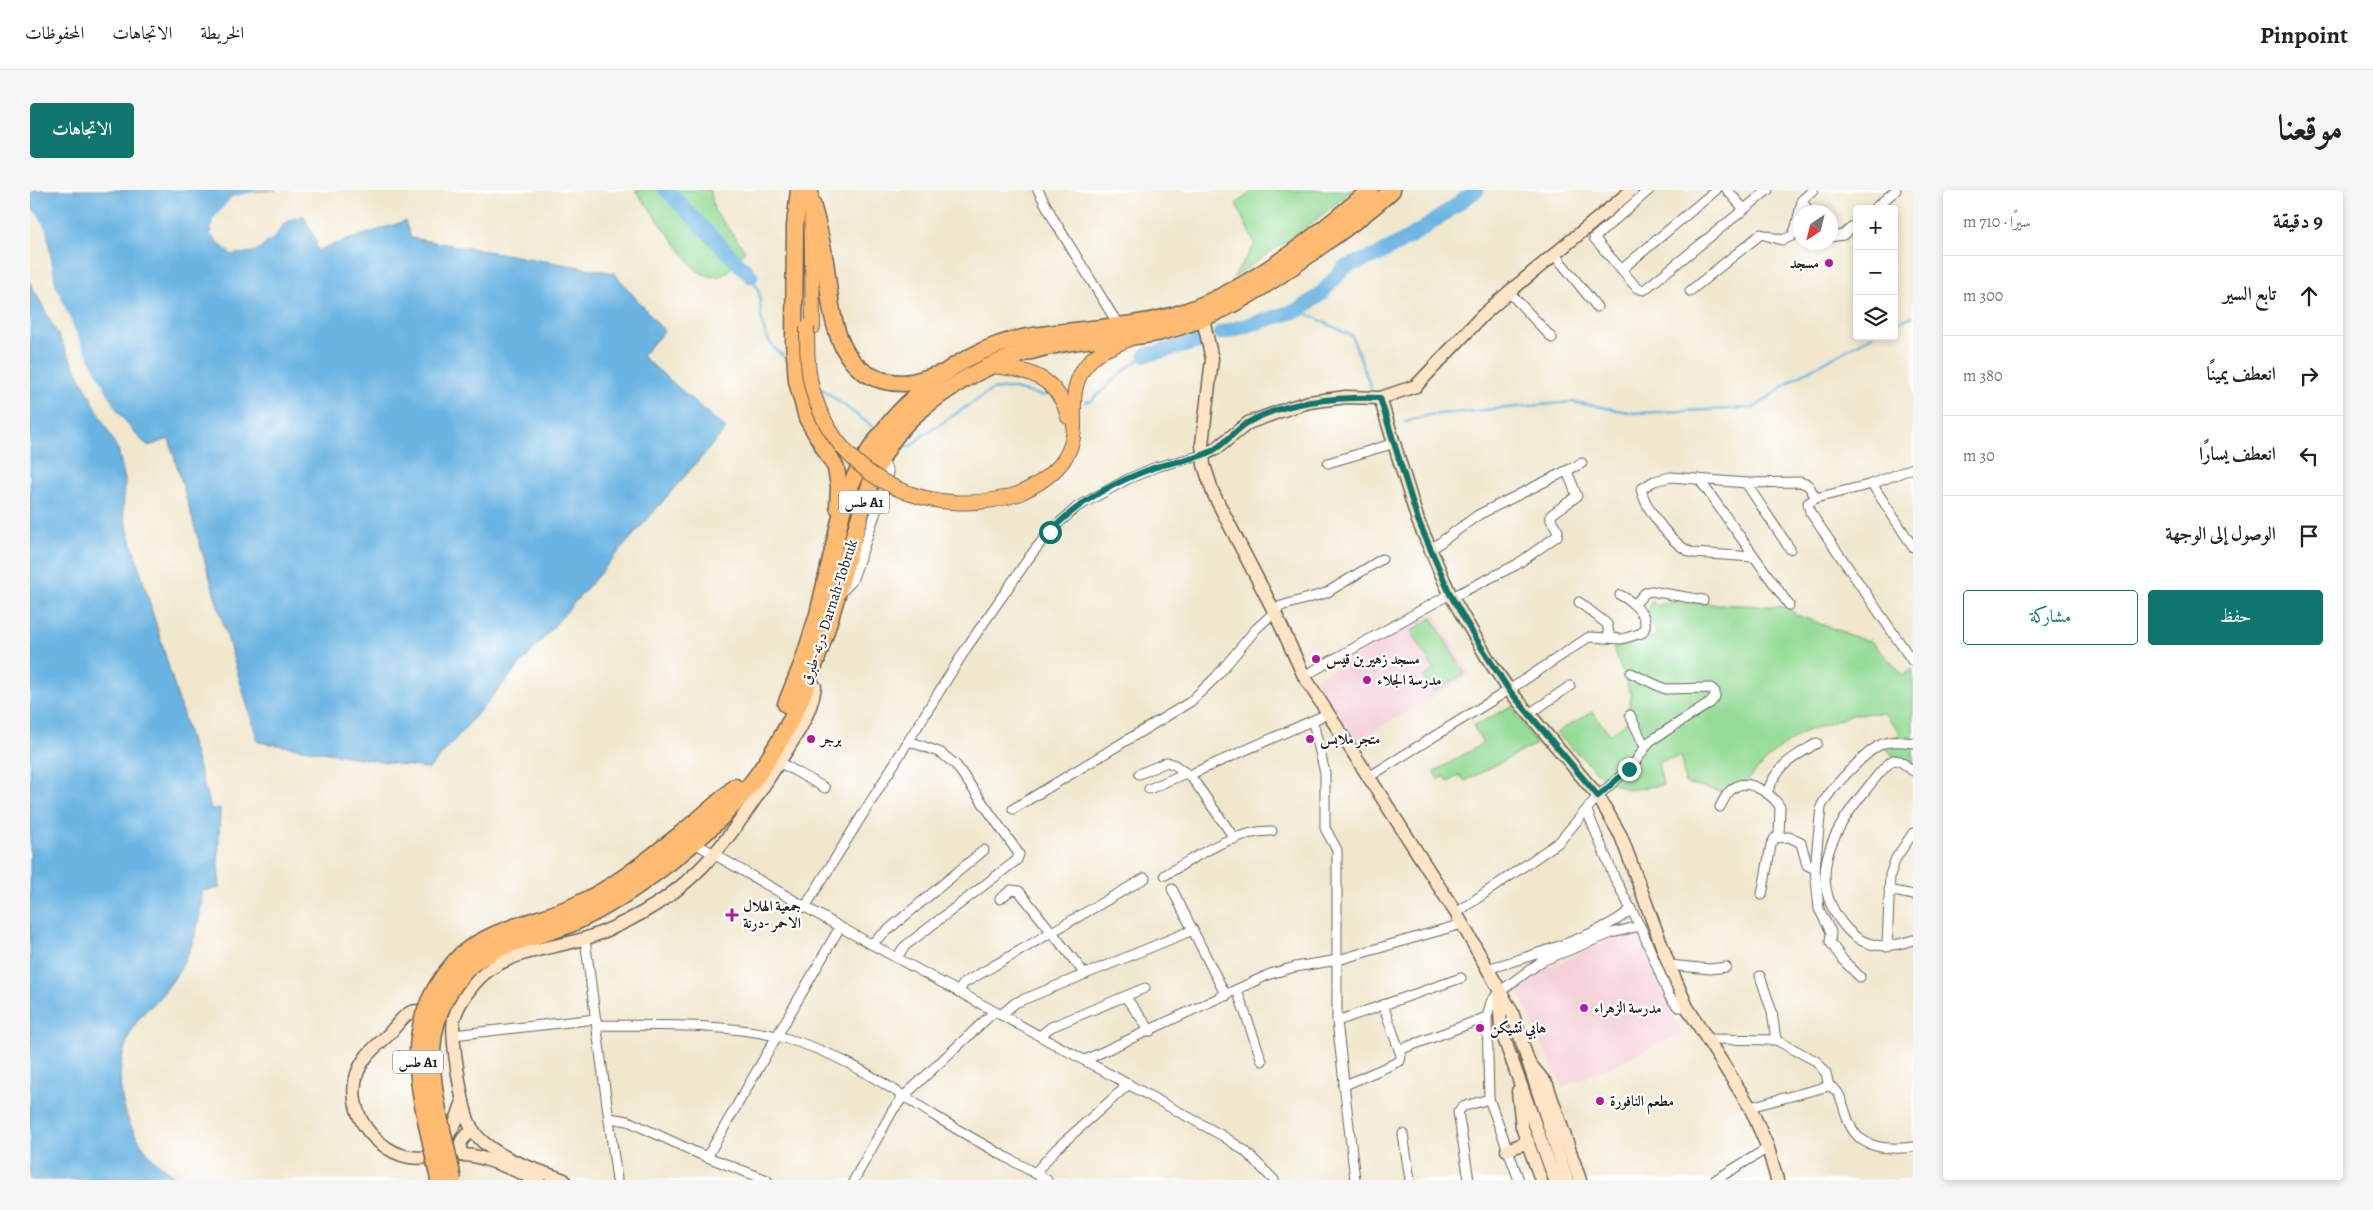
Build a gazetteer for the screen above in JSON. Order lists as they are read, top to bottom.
{
  "streets": {
    "highway": ["طس A1", "درنه-طبرق Darnah-Tobruk"]
  },
  "places": {
    "other": [
      "مسجد",
      "مسجد زهير بن قيس",
      "مدرسة الجلاء",
      "برجر",
      "متجر ملابس",
      "مدرسة الزهراء",
      "هابي تشيكن",
      "مطعم النافورة"
    ],
    "health": ["جمعية الهلال الاحمر -درنة"]
  },
  "north": "bottom left",
  "page": {
    "header": "Pinpoint",
    "nav": ["الخريطة", "الاتجاهات", "المحفوظات"],
    "title": "موقعنا",
    "buttons": [
      "الاتجاهات",
      ["حفظ", "مشاركة"]
    ],
    "heading": ["9 دقيقة", "سيرًا · 710 m"],
    "map_buttons": ["+", "−"],
    "list": [
      ["تابع السير", "300 m"],
      ["انعطف يمينًا", "380 m"],
      ["انعطف يسارًا", "30 m"],
      "الوصول إلى الوجهة"
    ]
  }
}
